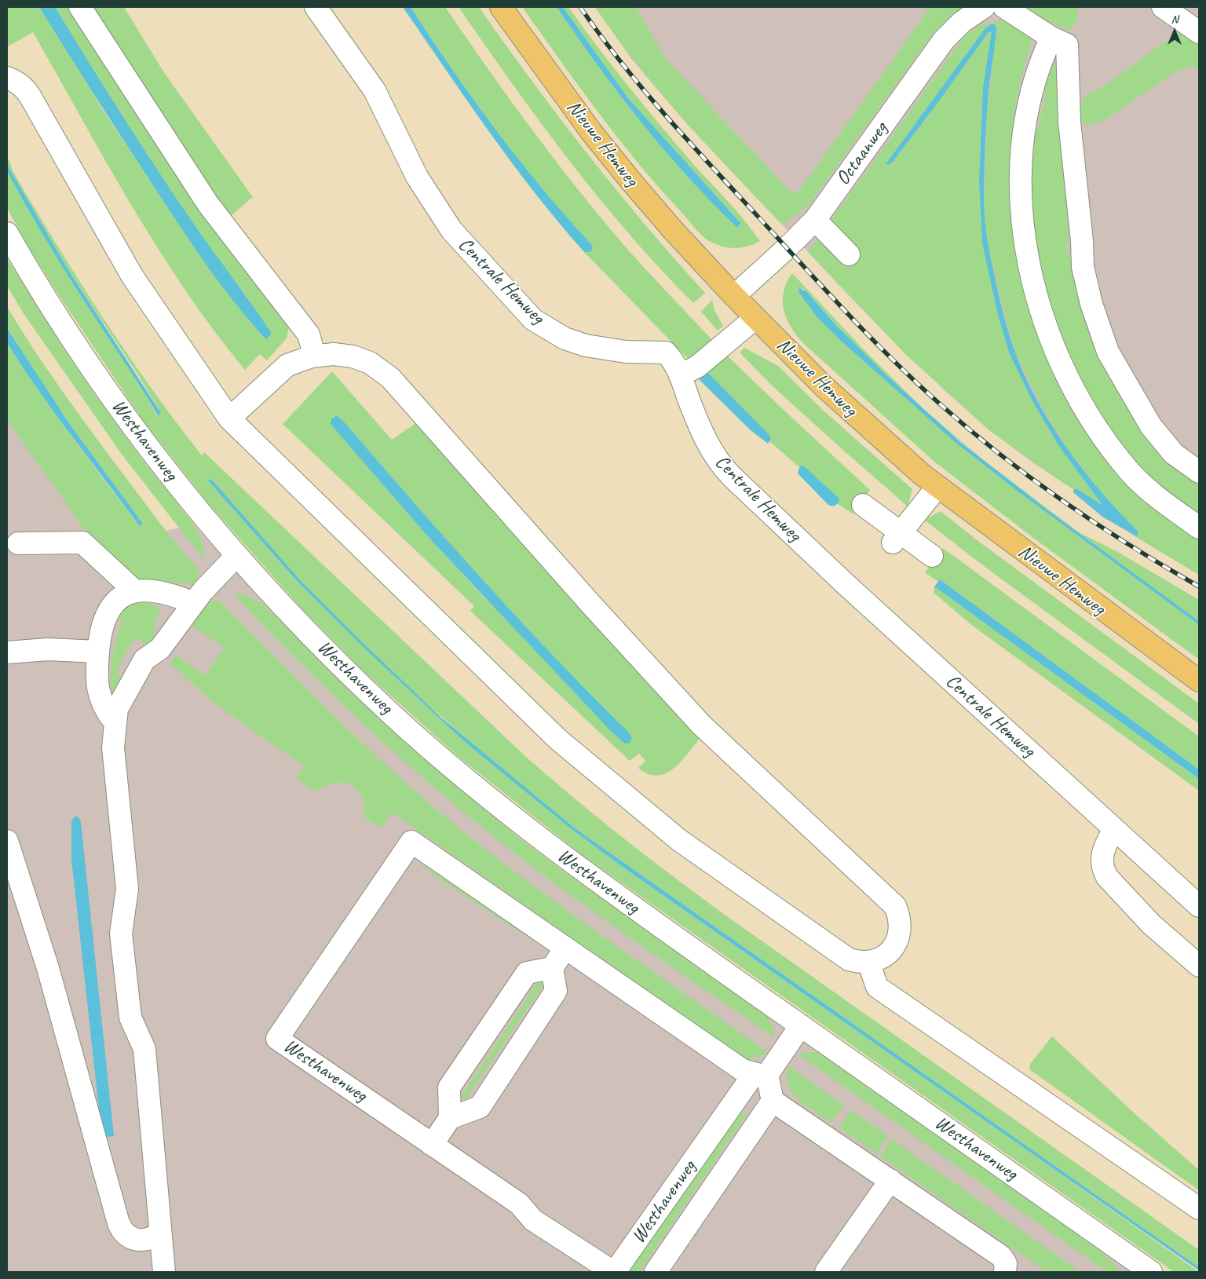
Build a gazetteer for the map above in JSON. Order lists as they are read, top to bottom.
{
  "streets": {
    "main road": ["Nieuwe Hemweg"],
    "street": ["Octaanweg", "Centrale Hemweg", "Westhavenweg"]
  },
  "crossings": [
    ["Nieuwe Hemweg", "Octaanweg"]
  ],
  "north": "top"
}
